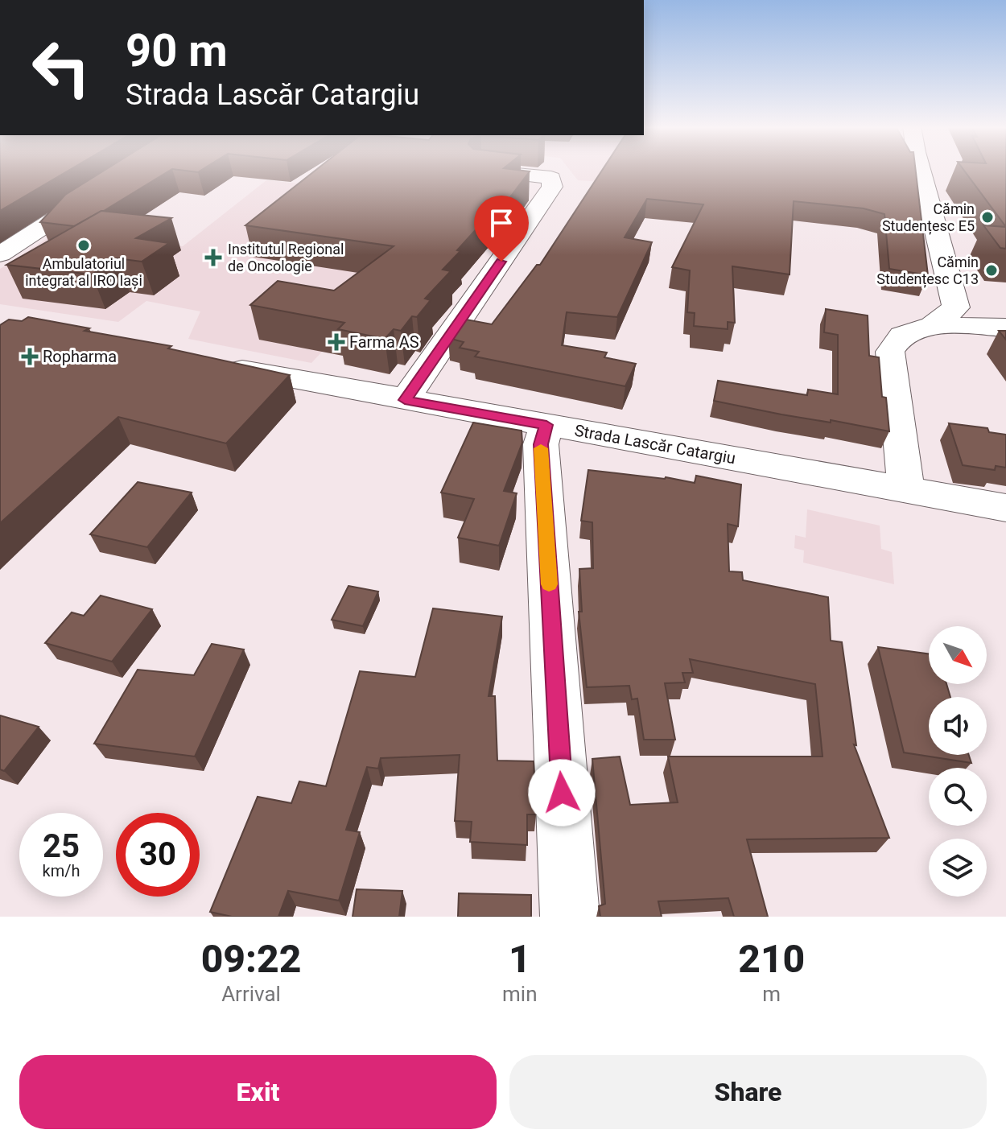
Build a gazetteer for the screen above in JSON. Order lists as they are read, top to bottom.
{
  "streets": {
    "street": ["Strada Lascăr Catargiu"]
  },
  "places": {
    "other": ["Cămin Studențesc E5", "Ambulatoriul integrat al IRO Iași", "Cămin Studențesc C13"],
    "health": ["Institutul Regional de Oncologie", "Farma AS", "Ropharma"]
  },
  "north": "bottom right",
  "page": {
    "turn": ["90 m", "Strada Lascăr Catargiu"],
    "speed": "25 km/h",
    "limit": "30",
    "eta": [
      "09:22",
      "Arrival",
      "1",
      "min",
      "210",
      "m"
    ],
    "buttons": ["Exit", "Share"]
  }
}
